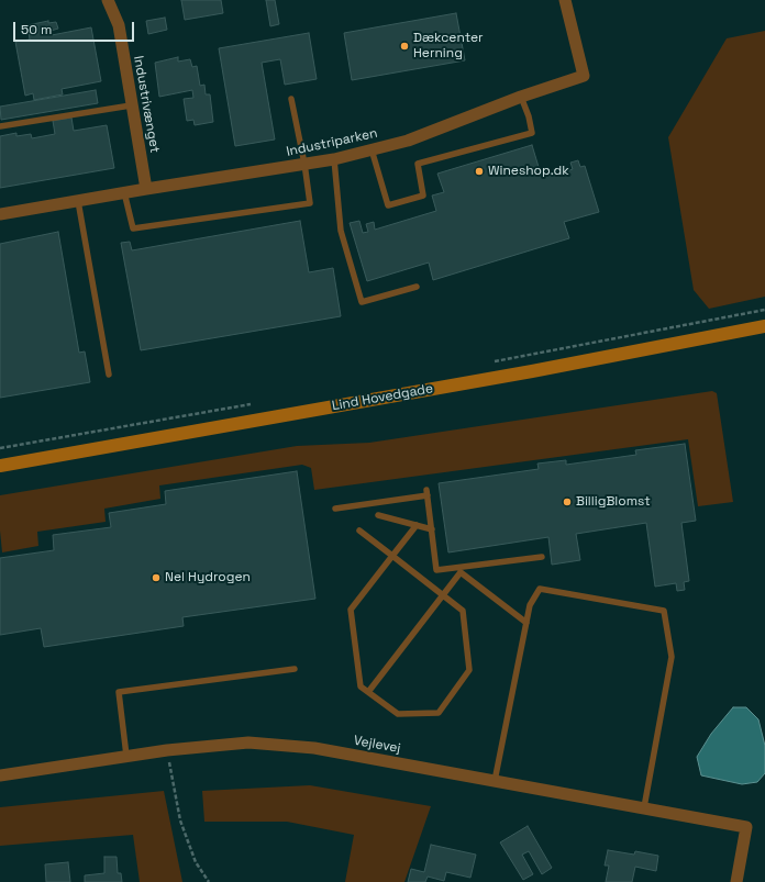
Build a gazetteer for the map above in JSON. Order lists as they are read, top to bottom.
{
  "streets": {
    "main road": ["Lind Hovedgade"],
    "street": ["Industrivænget", "Industriparken", "Vejlevej"]
  },
  "crossings": [
    ["Industrivænget", "Industriparken"]
  ],
  "places": [
    "Dækcenter Herning",
    "Wineshop.dk",
    "BilligBlomst",
    "Nel Hydrogen"
  ],
  "scale_bar": "50 m"
}
